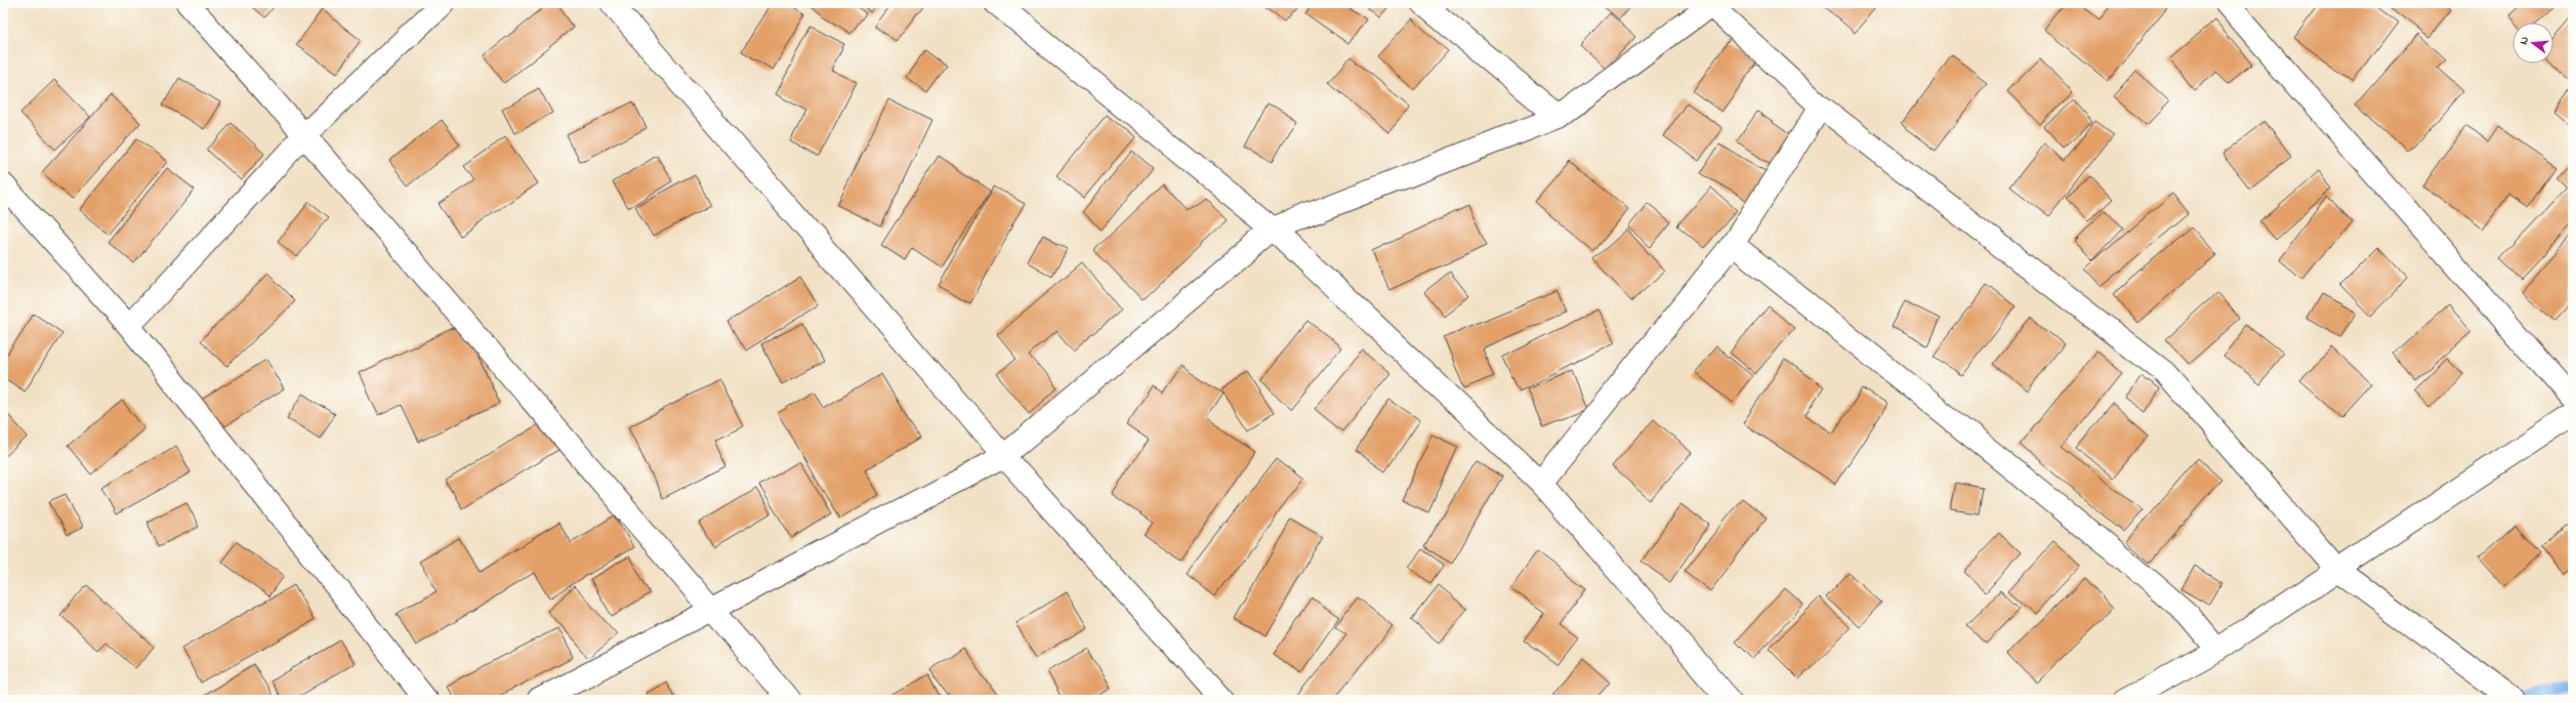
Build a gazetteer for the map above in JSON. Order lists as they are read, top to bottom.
{
  "north": "left"
}
